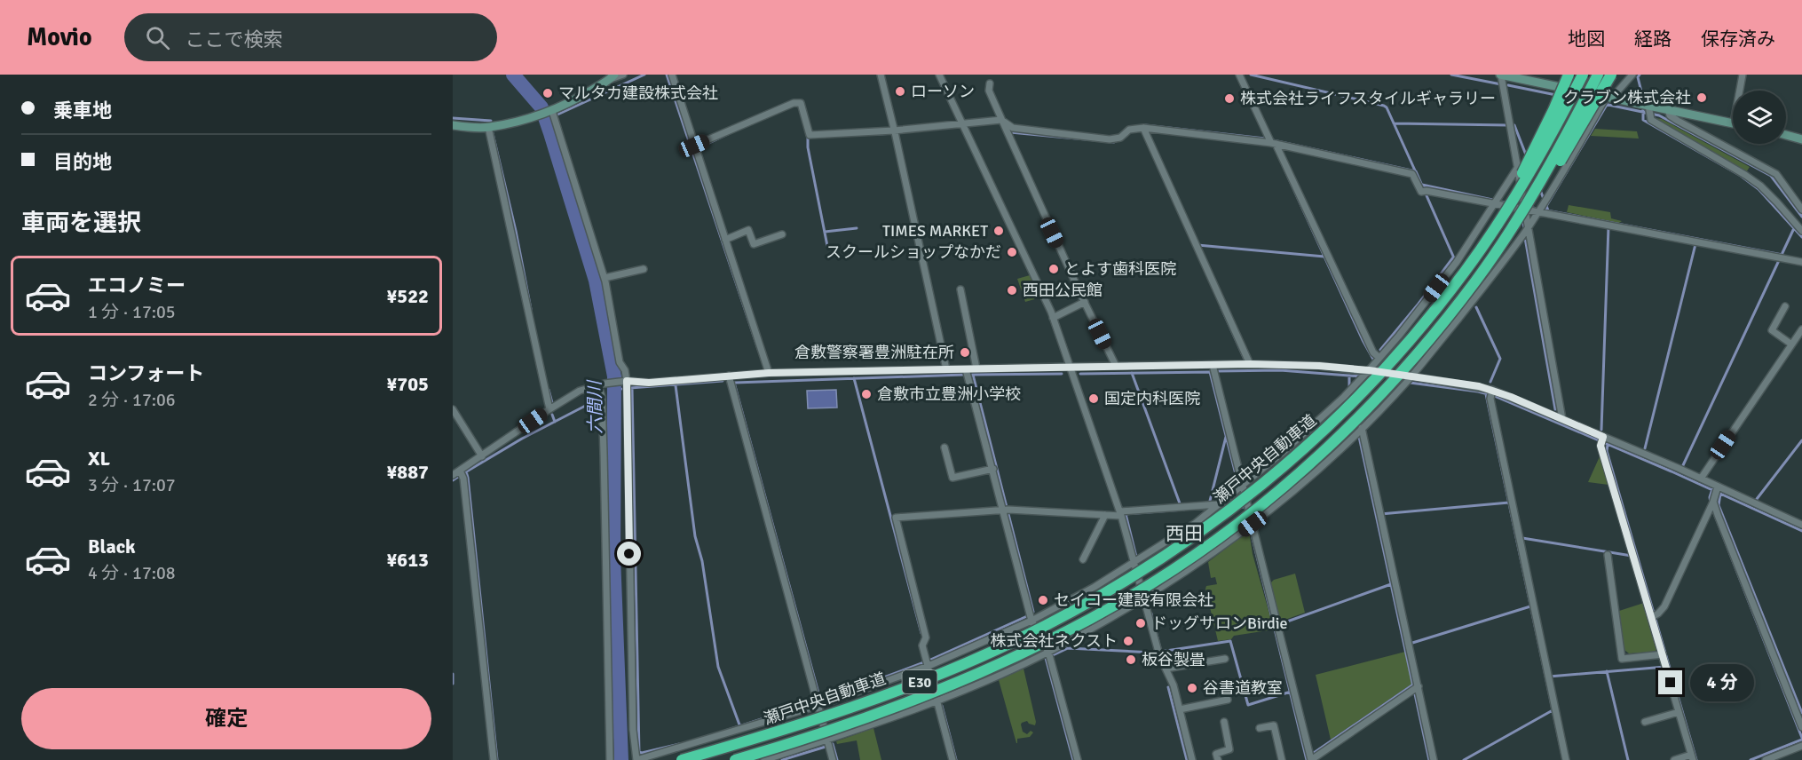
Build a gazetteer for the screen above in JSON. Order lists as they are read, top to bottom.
{
  "streets": {
    "highway": ["瀬戸中央自動車道", "E30"]
  },
  "districts": ["西田"],
  "water": ["六間川"],
  "places": [
    "ローソン",
    "マルタカ建設株式会社",
    "クラブン株式会社",
    "株式会社ライフスタイルギャラリー",
    "TIMES MARKET",
    "スクールショップなかだ",
    "とよす歯科医院",
    "西田公民館",
    "倉敷警察署豊洲駐在所",
    "倉敷市立豊洲小学校",
    "国定内科医院",
    "セイコー建設有限会社",
    "ドッグサロンBirdie",
    "株式会社ネクスト",
    "板谷製畳",
    "谷書道教室"
  ],
  "page": {
    "header": "Movio",
    "search": "ここで検索",
    "nav": ["地図", "経路", "保存済み"],
    "banner": ["乗車地", "目的地"],
    "heading": "車両を選択",
    "list": [
      {
        "name": "エコノミー",
        "note": "1 分 · 17:05",
        "value": "¥522"
      },
      {
        "name": "コンフォート",
        "note": "2 分 · 17:06",
        "value": "¥705"
      },
      {
        "name": "XL",
        "note": "3 分 · 17:07",
        "value": "¥887"
      },
      {
        "name": "Black",
        "note": "4 分 · 17:08",
        "value": "¥613"
      }
    ],
    "bubble": "4 分",
    "buttons": "確定"
  }
}
